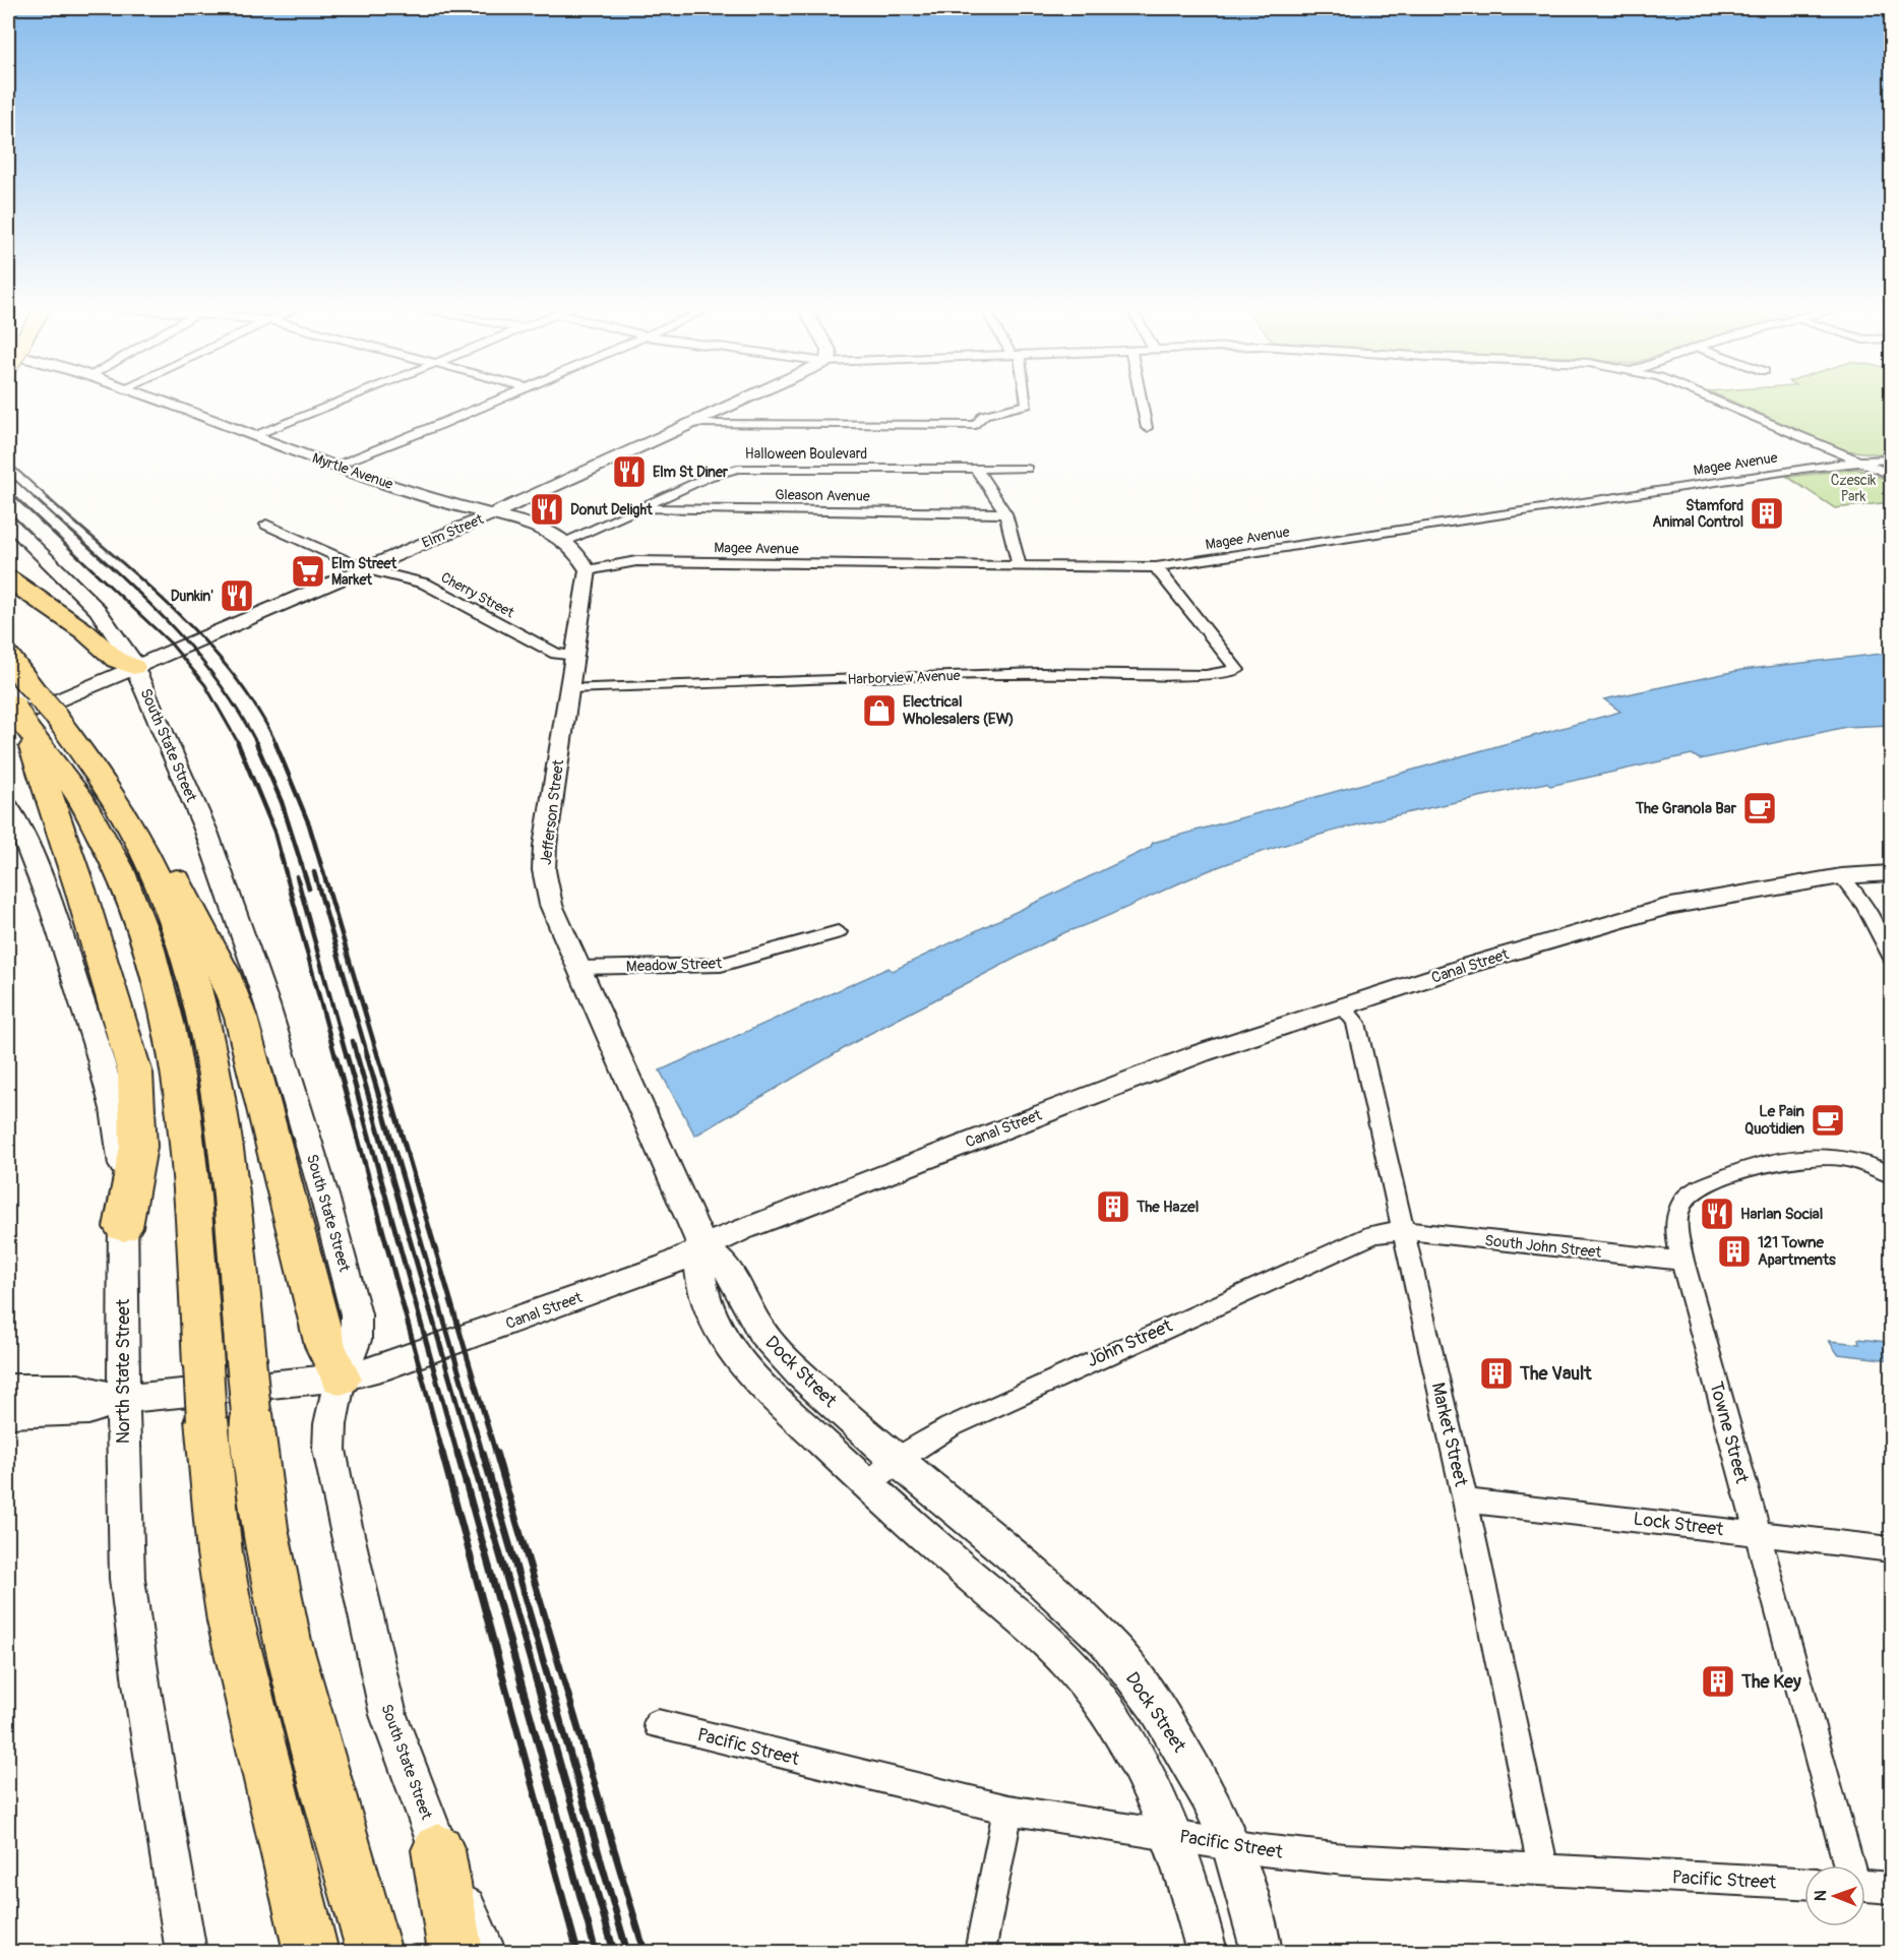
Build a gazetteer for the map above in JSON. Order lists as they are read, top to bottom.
{
  "streets": {
    "street": [
      "Halloween Boulevard",
      "Magee Avenue",
      "Myrtle Avenue",
      "Gleason Avenue",
      "Elm Street",
      "Cherry Street",
      "Harborview Avenue",
      "South State Street",
      "Jefferson Street",
      "Meadow Street",
      "Canal Street",
      "South John Street",
      "John Street",
      "North State Street",
      "Dock Street",
      "Towne Street",
      "Market Street",
      "Lock Street",
      "Pacific Street"
    ]
  },
  "crossings": [
    ["Halloween Boulevard", "Gleason Avenue"],
    ["Magee Avenue", "Harborview Avenue"],
    ["Magee Avenue", "Jefferson Street"],
    ["Myrtle Avenue", "Elm Street"],
    ["Elm Street", "Cherry Street"],
    ["Elm Street", "South State Street"],
    ["Cherry Street", "Jefferson Street"],
    ["Harborview Avenue", "Jefferson Street"],
    ["South State Street", "Canal Street"],
    ["Jefferson Street", "Meadow Street"],
    ["Jefferson Street", "Canal Street"],
    ["Jefferson Street", "Dock Street"],
    ["Canal Street", "North State Street"],
    ["Canal Street", "Dock Street"],
    ["Canal Street", "Market Street"],
    ["South John Street", "John Street"],
    ["South John Street", "Towne Street"],
    ["South John Street", "Market Street"],
    ["John Street", "Dock Street"],
    ["John Street", "Market Street"],
    ["Dock Street", "Pacific Street"],
    ["Towne Street", "Lock Street"],
    ["Market Street", "Lock Street"],
    ["Market Street", "Pacific Street"]
  ],
  "parks": ["Czescik Park"],
  "places": {
    "restaurant": [
      "Elm St Diner",
      "Donut Delight",
      "Dunkin'",
      "Harlan Social"
    ],
    "building": [
      "Stamford Animal Control",
      "The Hazel",
      "121 Towne Apartments",
      "The Vault",
      "The Key"
    ],
    "supermarket": ["Elm Street Market"],
    "shop": ["Electrical Wholesalers (EW)"],
    "cafe": ["The Granola Bar", "Le Pain Quotidien"]
  },
  "north": "left"
}
